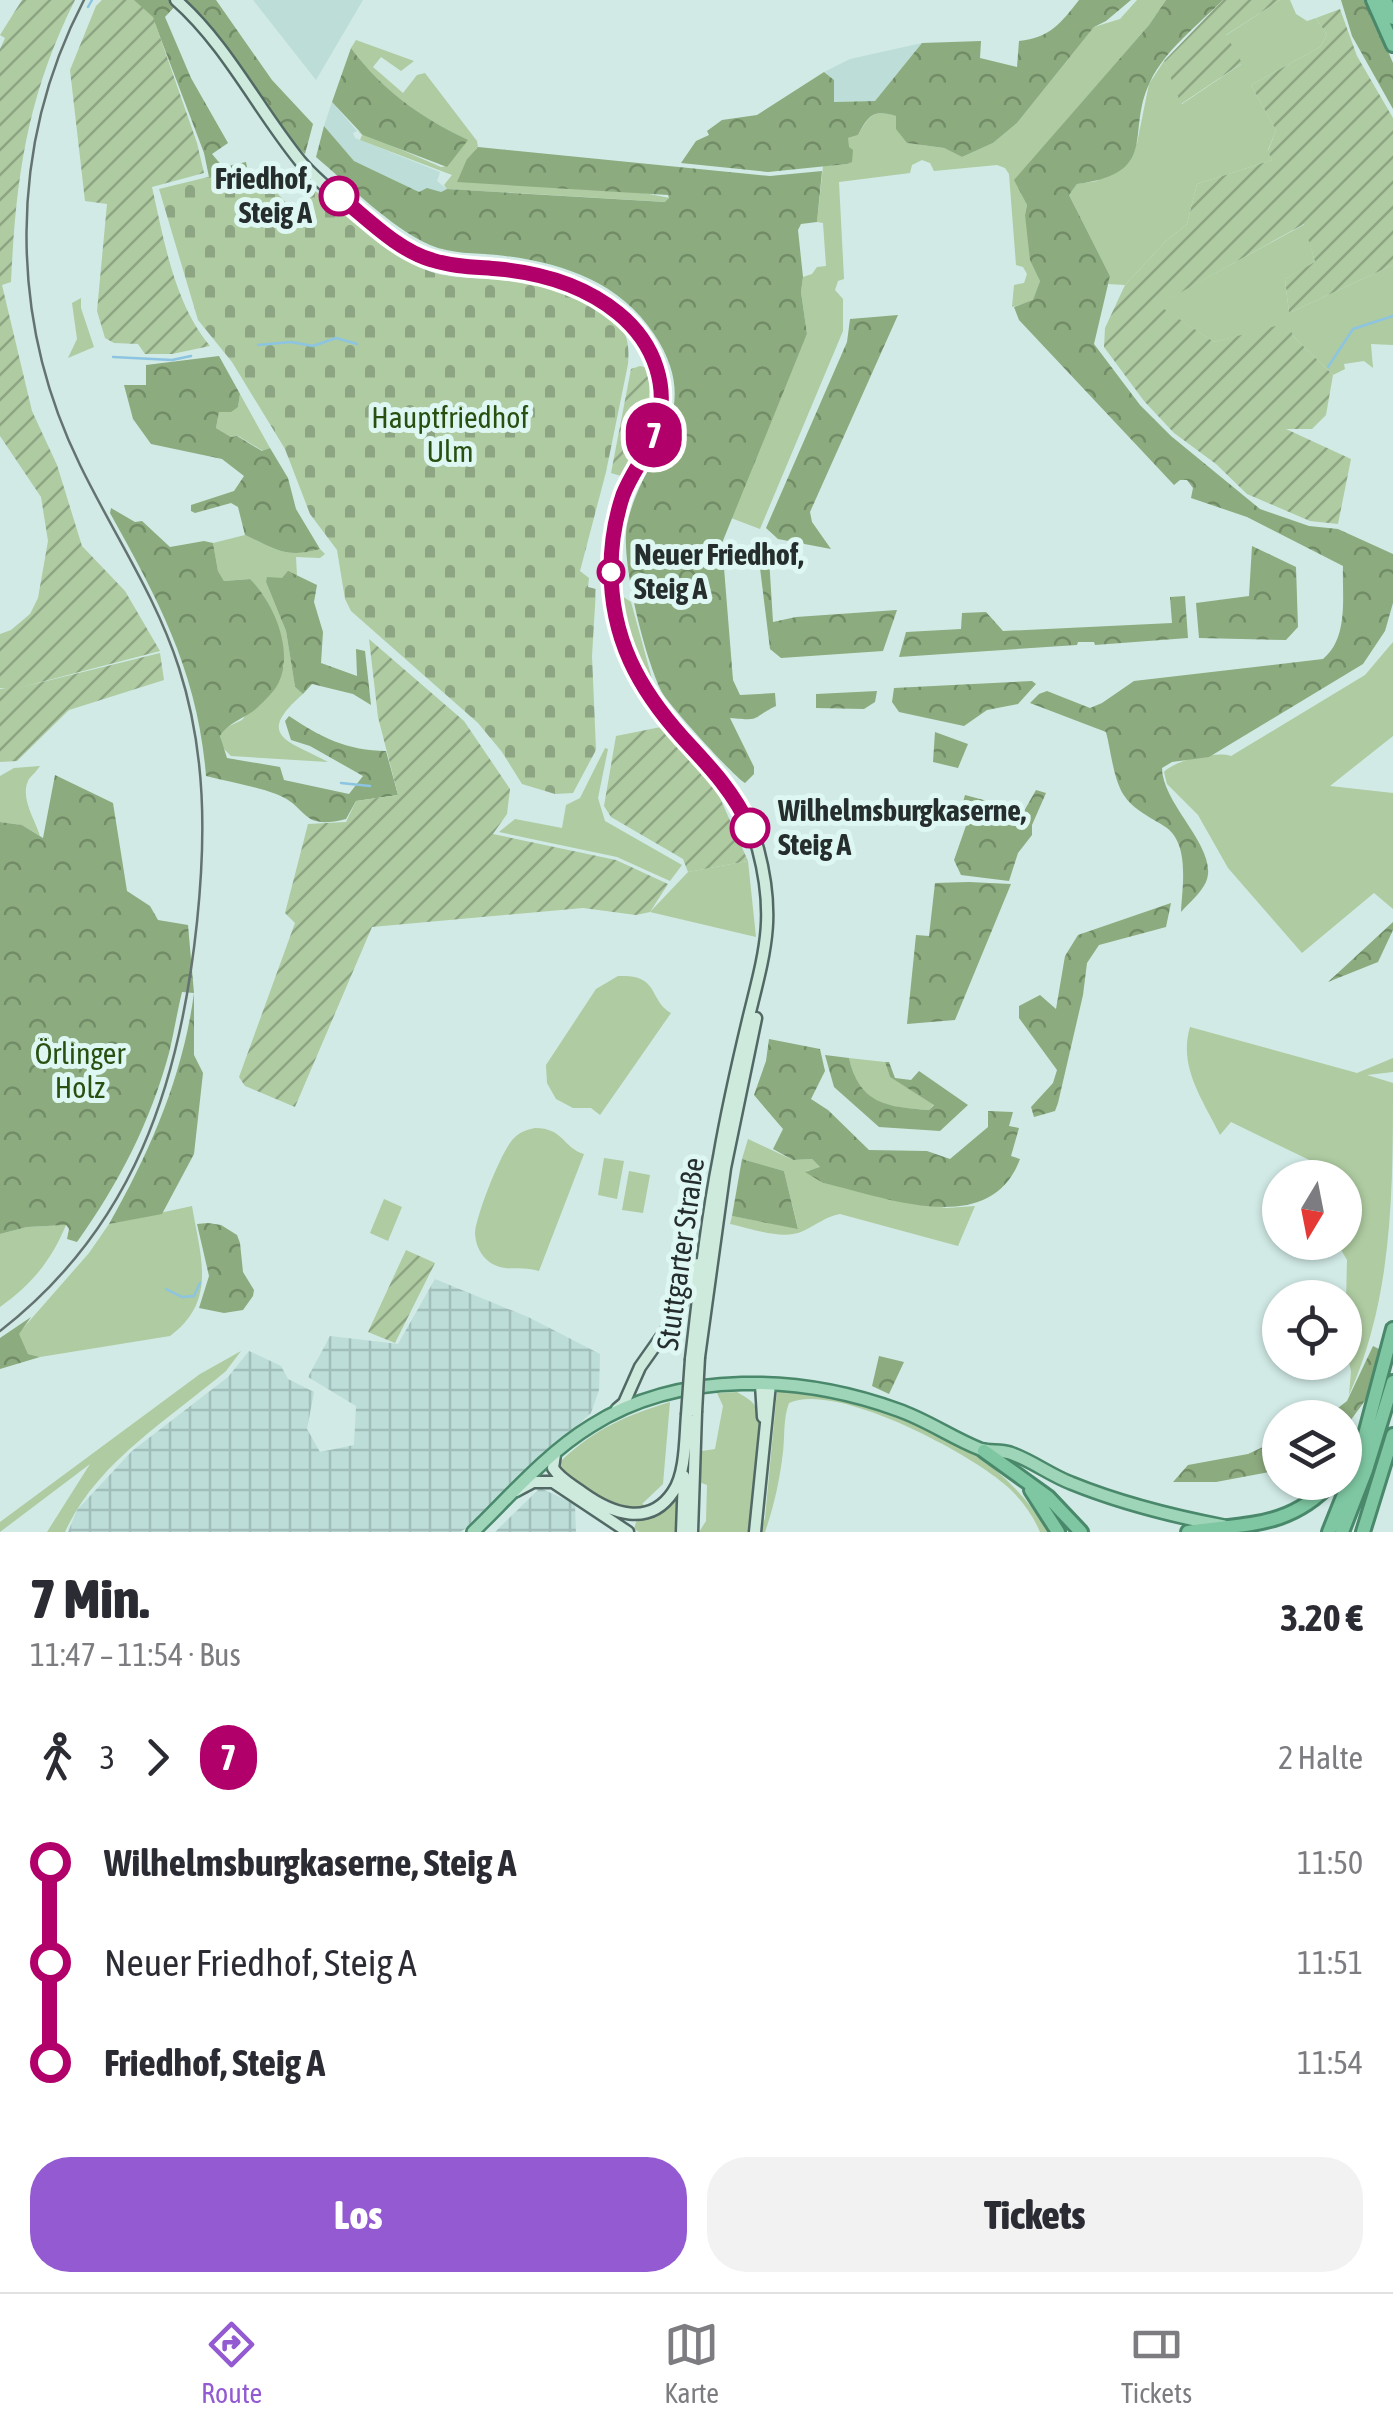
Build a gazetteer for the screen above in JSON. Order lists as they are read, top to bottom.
{
  "streets": {
    "main road": ["Stuttgarter Straße"]
  },
  "parks": ["Hauptfriedhof Ulm", "Örlinger Holz"],
  "places": ["Friedhof, Steig A", "Neuer Friedhof, Steig A", "Wilhelmsburgkaserne, Steig A"],
  "lines": ["bus line 7"],
  "north": "bottom",
  "page": {
    "on_map": "7",
    "heading": ["7 Min.", "11:47 – 11:54 · Bus", "3.20 €"],
    "legs": ["3", "7", "2 Halte"],
    "list": [
      {
        "name": "Wilhelmsburgkaserne, Steig A",
        "value": "11:50"
      },
      {
        "name": "Neuer Friedhof, Steig A",
        "value": "11:51"
      },
      {
        "name": "Friedhof, Steig A",
        "value": "11:54"
      }
    ],
    "buttons": ["Los", "Tickets"],
    "tabs": ["Route", "Karte", "Tickets"]
  }
}
